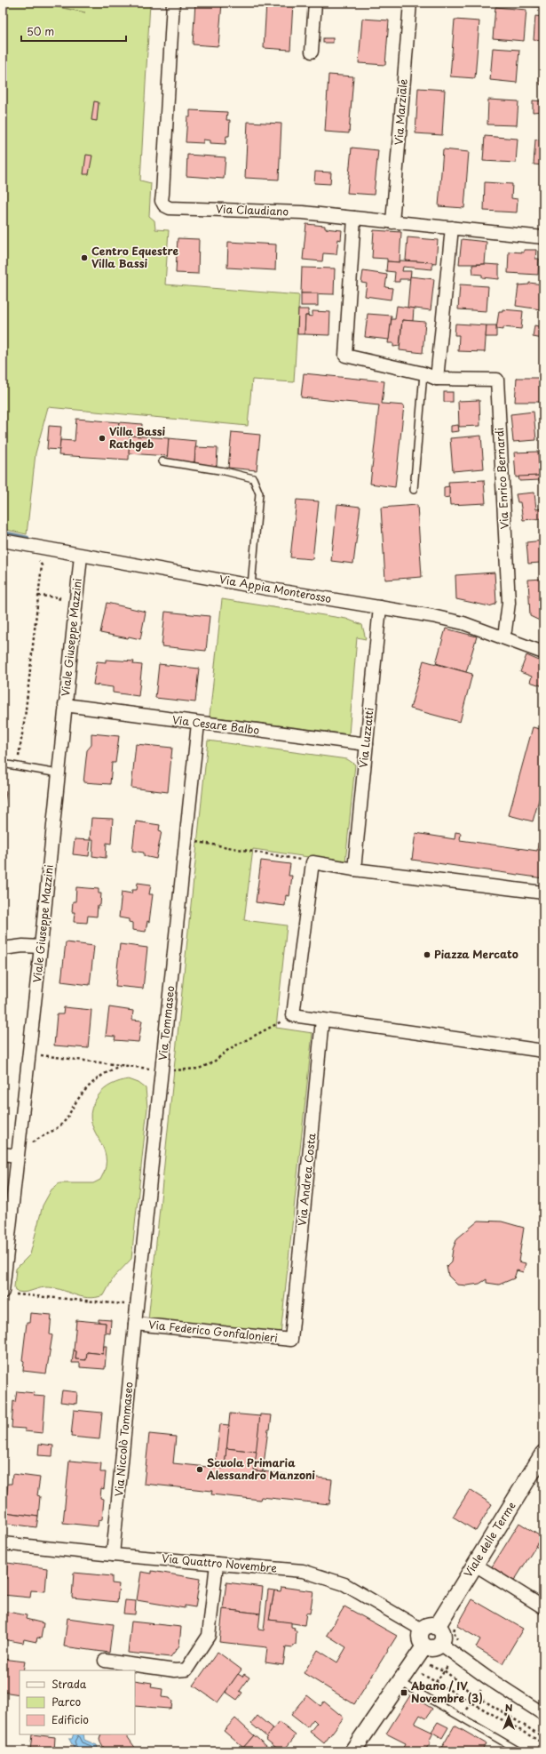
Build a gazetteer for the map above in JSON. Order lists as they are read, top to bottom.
{
  "streets": {
    "street": [
      "Via Marziale",
      "Via Claudiano",
      "Via Enrico Bernardi",
      "Via Appia Monterosso",
      "Viale Giuseppe Mazzini",
      "Via Cesare Balbo",
      "Via Luzzatti",
      "Via Tommaseo",
      "Via Andrea Costa",
      "Via Federico Gonfalonieri",
      "Via Niccolò Tommaseo",
      "Viale delle Terme",
      "Via Quattro Novembre"
    ]
  },
  "crossings": [
    ["Via Marziale", "Via Claudiano"],
    ["Via Claudiano", "Via Enrico Bernardi"],
    ["Via Enrico Bernardi", "Via Appia Monterosso"],
    ["Via Appia Monterosso", "Viale Giuseppe Mazzini"],
    ["Via Appia Monterosso", "Via Luzzatti"],
    ["Viale Giuseppe Mazzini", "Via Cesare Balbo"],
    ["Via Cesare Balbo", "Via Luzzatti"],
    ["Via Cesare Balbo", "Via Tommaseo"],
    ["Via Tommaseo", "Via Federico Gonfalonieri"],
    ["Via Tommaseo", "Via Niccolò Tommaseo"],
    ["Via Andrea Costa", "Via Federico Gonfalonieri"],
    ["Via Federico Gonfalonieri", "Via Niccolò Tommaseo"],
    ["Via Niccolò Tommaseo", "Via Quattro Novembre"],
    ["Viale delle Terme", "Via Quattro Novembre"]
  ],
  "places": {
    "other": [
      "Centro Equestre Villa Bassi",
      "Villa Bassi Rathgeb",
      "Piazza Mercato",
      "Scuola Primaria Alessandro Manzoni"
    ],
    "transit": ["Abano / IV Novembre (3)"]
  },
  "legend": ["Strada", "Parco", "Edificio"],
  "scale_bar": "50 m",
  "north": "top"
}
